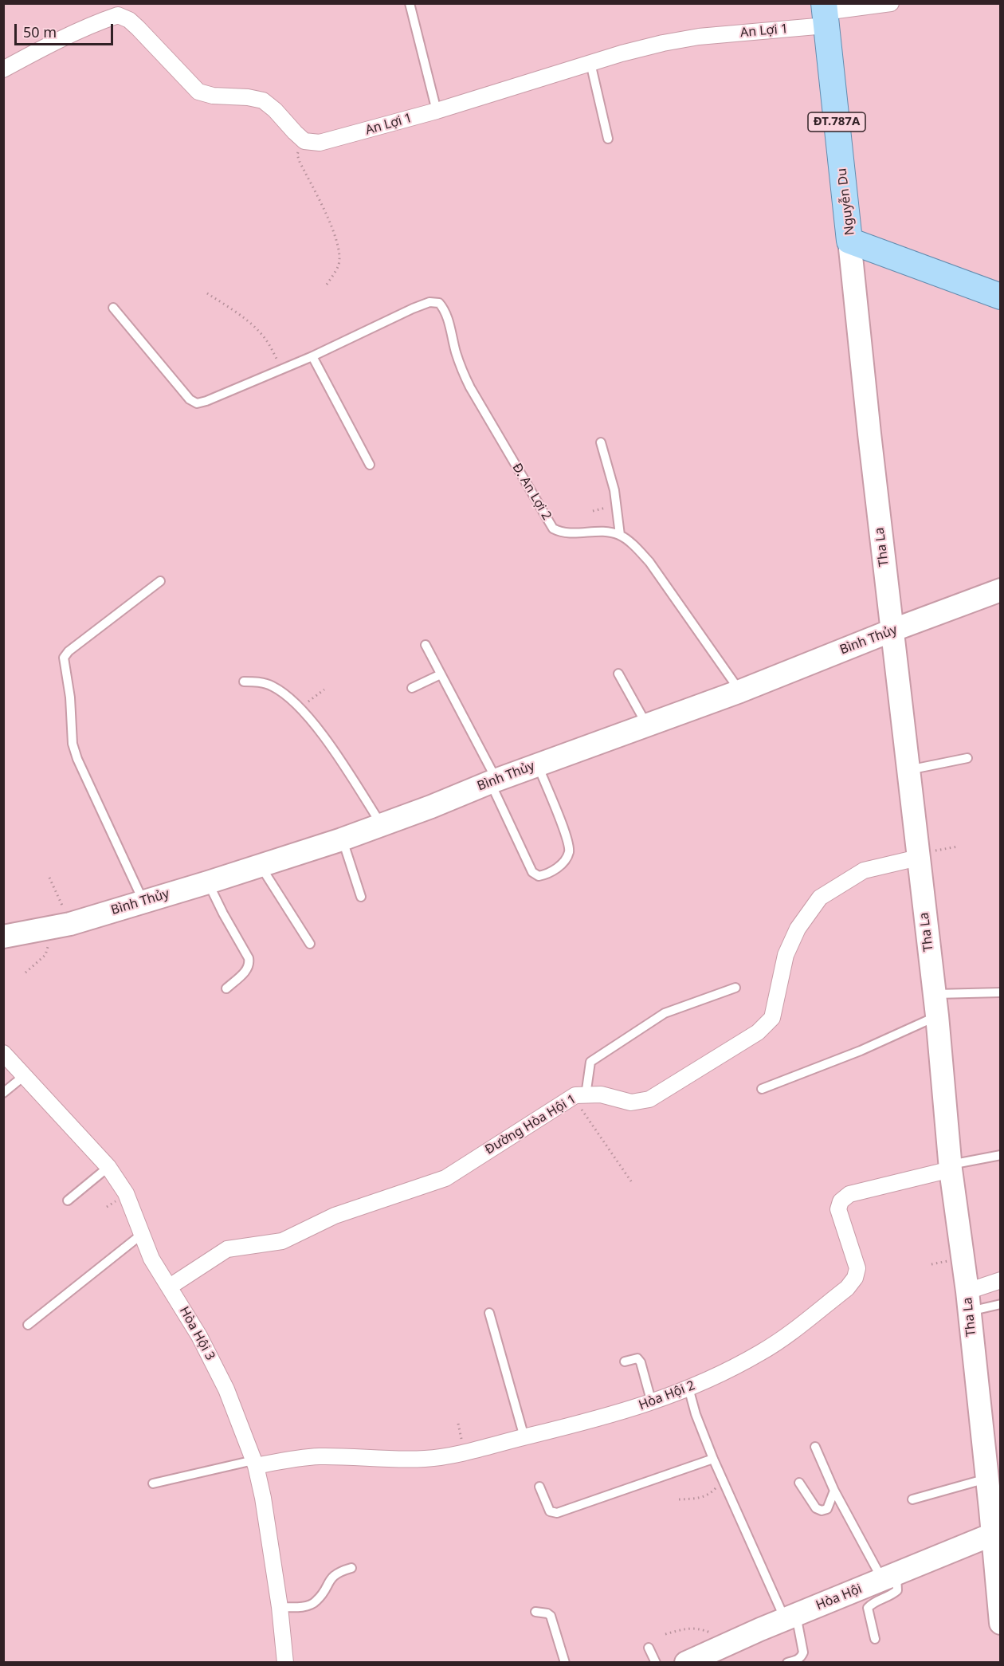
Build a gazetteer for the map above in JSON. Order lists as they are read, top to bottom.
{
  "streets": {
    "main road": ["ĐT.787A", "Nguyễn Du"],
    "street": [
      "An Lợi 1",
      "Tha La",
      "Bình Thủy",
      "Đường Hòa Hội 1",
      "Hòa Hội 3",
      "Hòa Hội 2",
      "Hòa Hội"
    ],
    "lane": ["Đ. An Lợi 2"]
  },
  "crossings": [
    ["An Lợi 1", "Nguyễn Du"],
    ["Nguyễn Du", "Tha La"],
    ["Tha La", "Bình Thủy"],
    ["Tha La", "Đường Hòa Hội 1"],
    ["Tha La", "Hòa Hội 2"],
    ["Tha La", "Hòa Hội"],
    ["Đường Hòa Hội 1", "Hòa Hội 3"],
    ["Hòa Hội 3", "Hòa Hội 2"]
  ],
  "scale_bar": "50 m"
}
